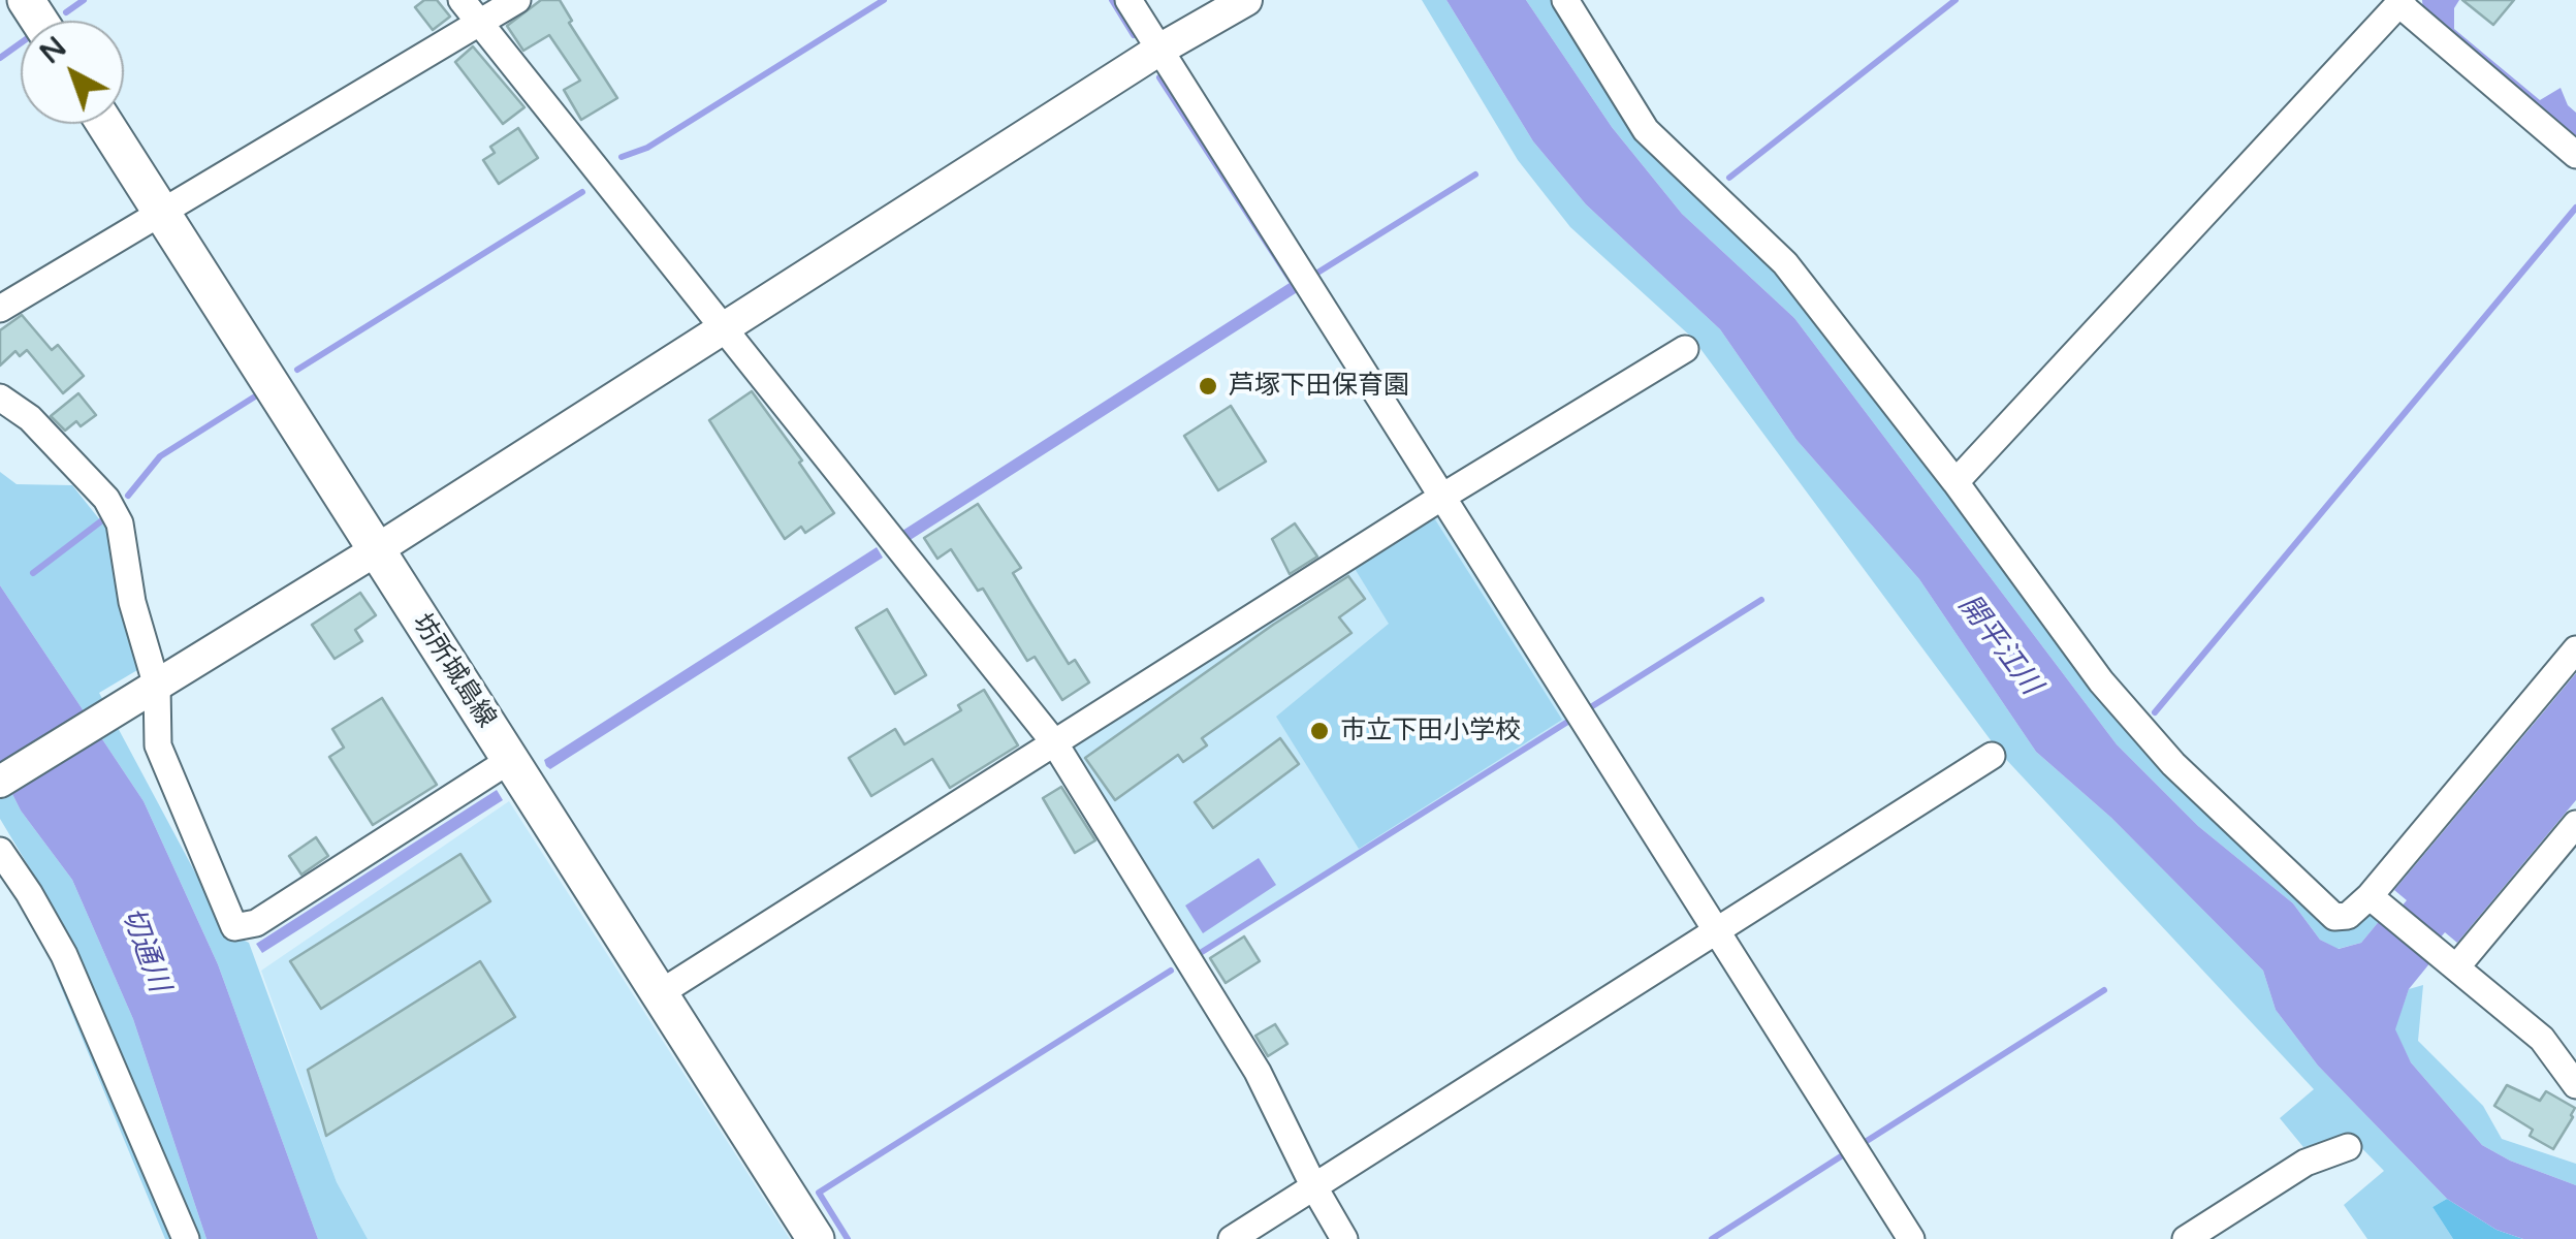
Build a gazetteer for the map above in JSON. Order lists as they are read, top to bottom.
{
  "streets": {
    "main road": ["坊所城島線"]
  },
  "water": ["開平江川", "切通川"],
  "places": ["芦塚下田保育園", "市立下田小学校"],
  "north": "top left"
}
